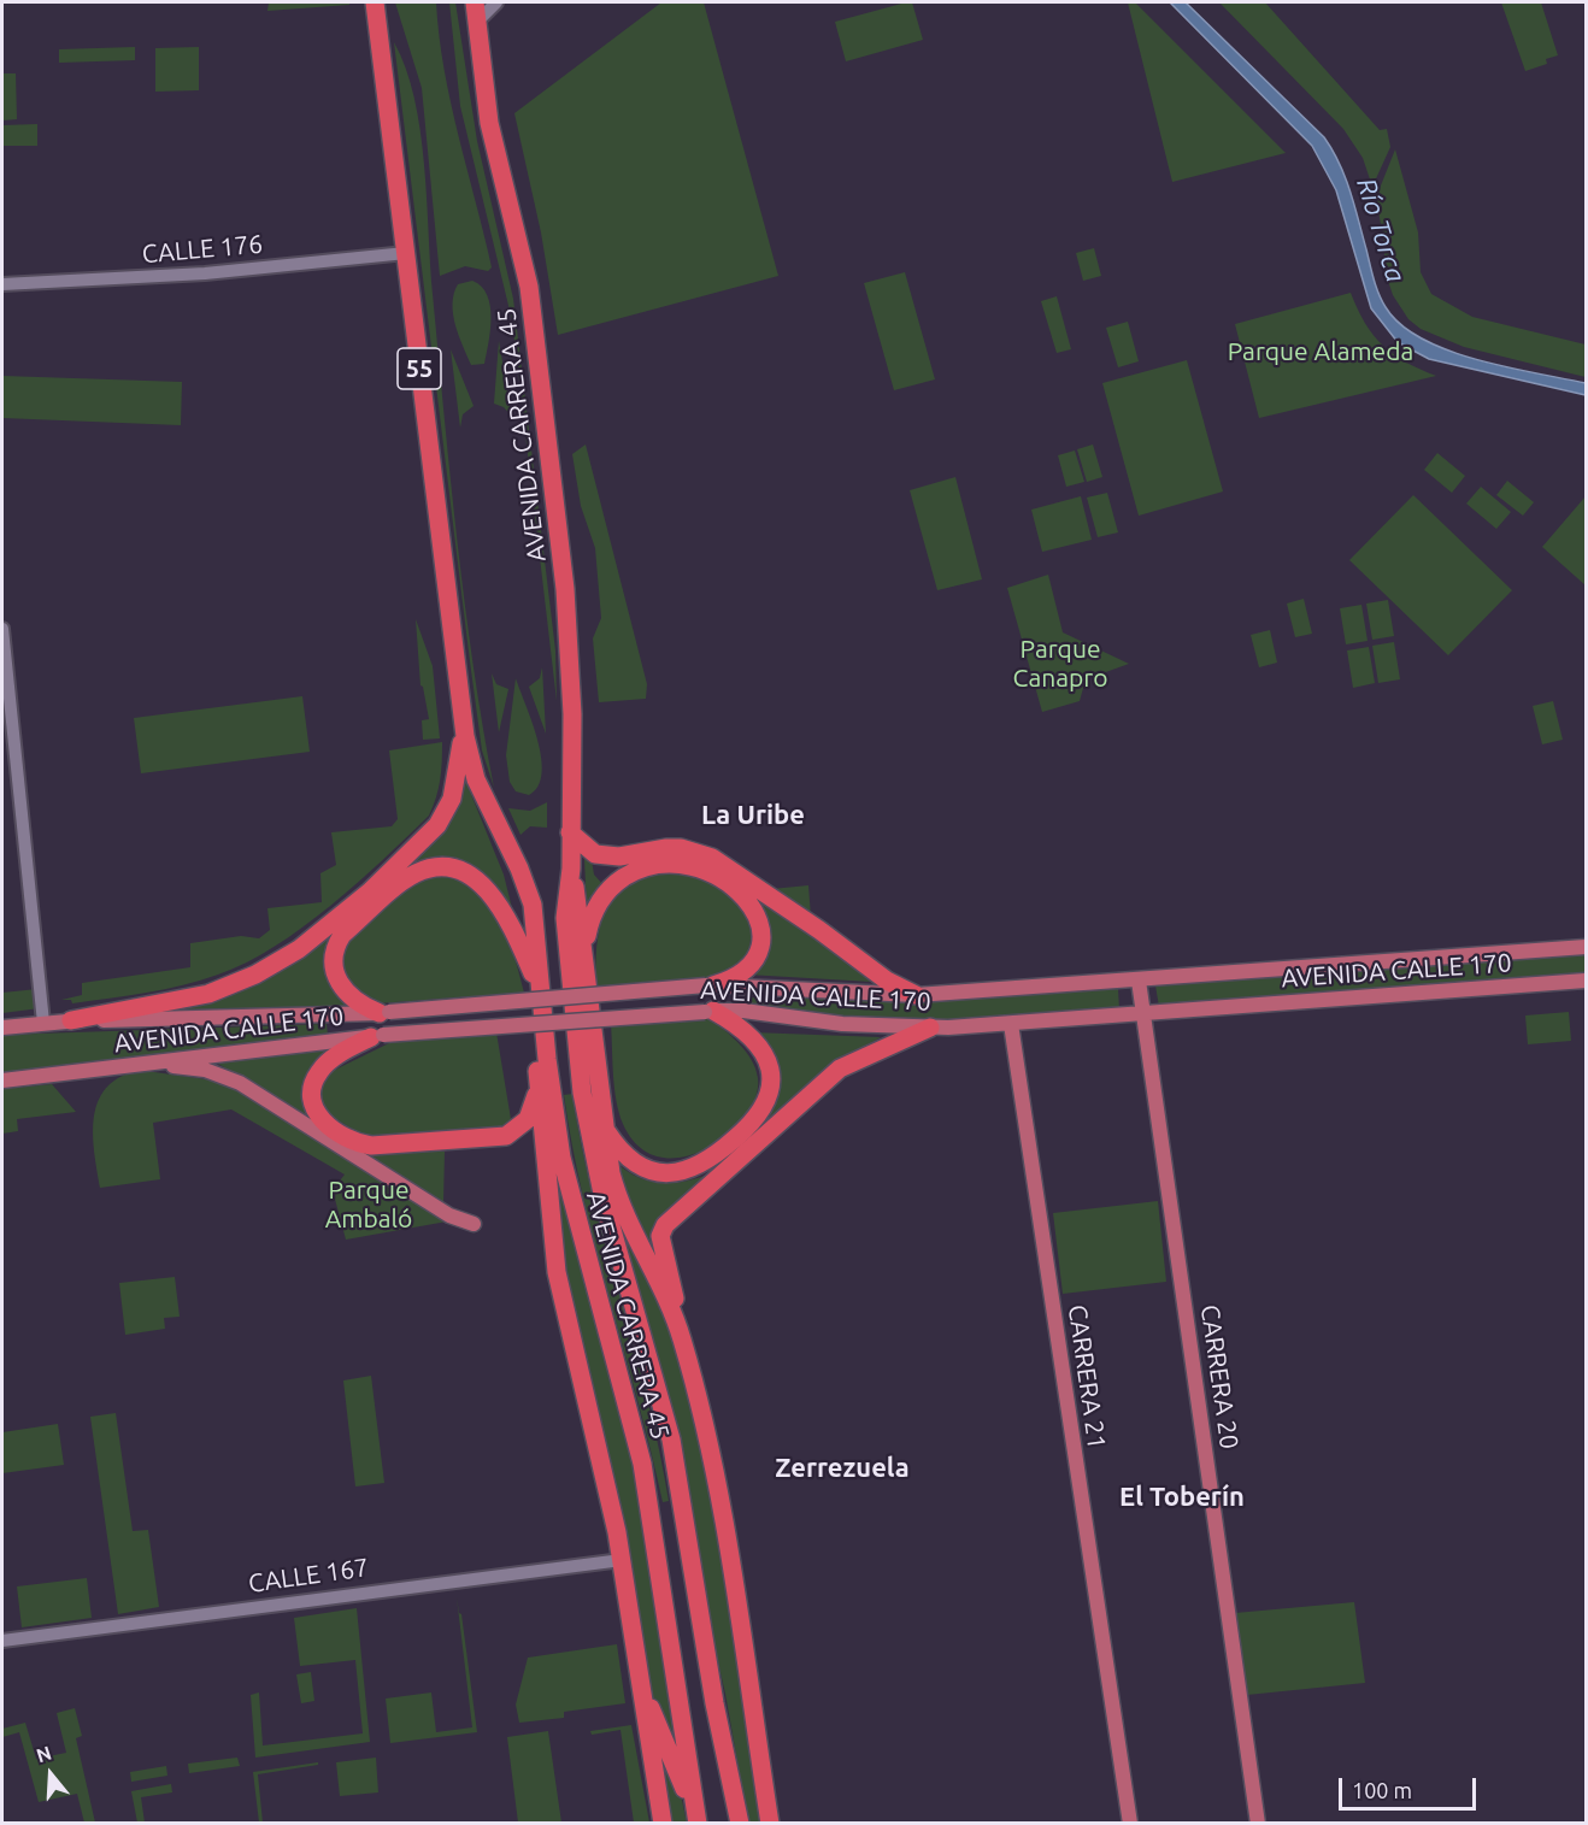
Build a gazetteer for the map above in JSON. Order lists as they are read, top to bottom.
{
  "streets": {
    "highway": ["55", "AVENIDA CARRERA 45"],
    "main road": ["AVENIDA CALLE 170", "CARRERA 21", "CARRERA 20"],
    "street": ["CALLE 176", "CALLE 167"]
  },
  "crossings": [
    ["CALLE 176", "AVENIDA CARRERA 45"],
    ["AVENIDA CARRERA 45", "CALLE 167"],
    ["AVENIDA CALLE 170", "CARRERA 21"],
    ["AVENIDA CALLE 170", "CARRERA 20"]
  ],
  "districts": ["La Uribe", "Zerrezuela", "El Toberín"],
  "water": ["Río Torca"],
  "parks": ["Parque Alameda", "Parque Canapro", "Parque Ambaló"],
  "scale_bar": "100 m",
  "north": "top"
}
